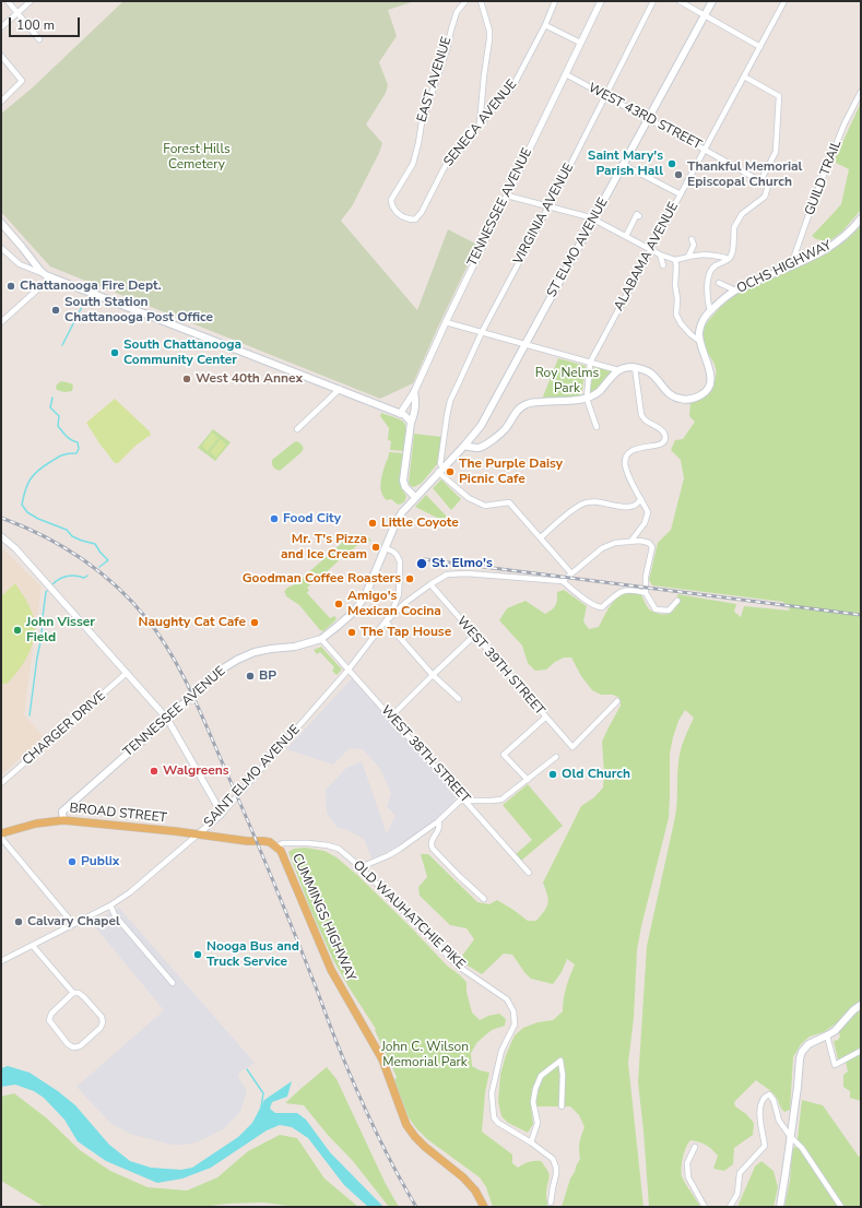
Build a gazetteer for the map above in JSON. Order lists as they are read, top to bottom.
{
  "streets": {
    "main road": [
      "TENNESSEE AVENUE",
      "ST ELMO AVENUE",
      "OCHS HIGHWAY",
      "BROAD STREET",
      "CUMMINGS HIGHWAY"
    ],
    "street": [
      "EAST AVENUE",
      "WEST 43RD STREET",
      "SENECA AVENUE",
      "GUILD TRAIL",
      "VIRGINIA AVENUE",
      "ALABAMA AVENUE",
      "WEST 39TH STREET",
      "CHARGER DRIVE",
      "WEST 38TH STREET",
      "SAINT ELMO AVENUE",
      "OLD WAUHATCHIE PIKE"
    ]
  },
  "crossings": [
    ["EAST AVENUE", "SENECA AVENUE"],
    ["WEST 43RD STREET", "TENNESSEE AVENUE"],
    ["WEST 43RD STREET", "VIRGINIA AVENUE"],
    ["WEST 43RD STREET", "ST ELMO AVENUE"],
    ["WEST 43RD STREET", "ALABAMA AVENUE"],
    ["GUILD TRAIL", "OCHS HIGHWAY"],
    ["TENNESSEE AVENUE", "WEST 38TH STREET"],
    ["TENNESSEE AVENUE", "SAINT ELMO AVENUE"],
    ["TENNESSEE AVENUE", "BROAD STREET"],
    ["VIRGINIA AVENUE", "ST ELMO AVENUE"],
    ["WEST 38TH STREET", "SAINT ELMO AVENUE"],
    ["SAINT ELMO AVENUE", "BROAD STREET"],
    ["BROAD STREET", "CUMMINGS HIGHWAY"],
    ["OLD WAUHATCHIE PIKE", "CUMMINGS HIGHWAY"]
  ],
  "parks": ["Forest Hills Cemetery", "Roy Nelms Park", "John C. Wilson Memorial Park"],
  "places": [
    "Saint Mary's Parish Hall",
    "Thankful Memorial Episcopal Church",
    "Chattanooga Fire Dept.",
    "South Station Chattanooga Post Office",
    "South Chattanooga Community Center",
    "West 40th Annex",
    "The Purple Daisy Picnic Cafe",
    "Food City",
    "Little Coyote",
    "Mr. T's Pizza and Ice Cream",
    "St. Elmo's",
    "Goodman Coffee Roasters",
    "Amigo's Mexican Cocina",
    "Naughty Cat Cafe",
    "John Visser Field",
    "The Tap House",
    "BP",
    "Walgreens",
    "Old Church",
    "Publix",
    "Calvary Chapel",
    "Nooga Bus and Truck Service"
  ],
  "scale_bar": "100 m"
}
